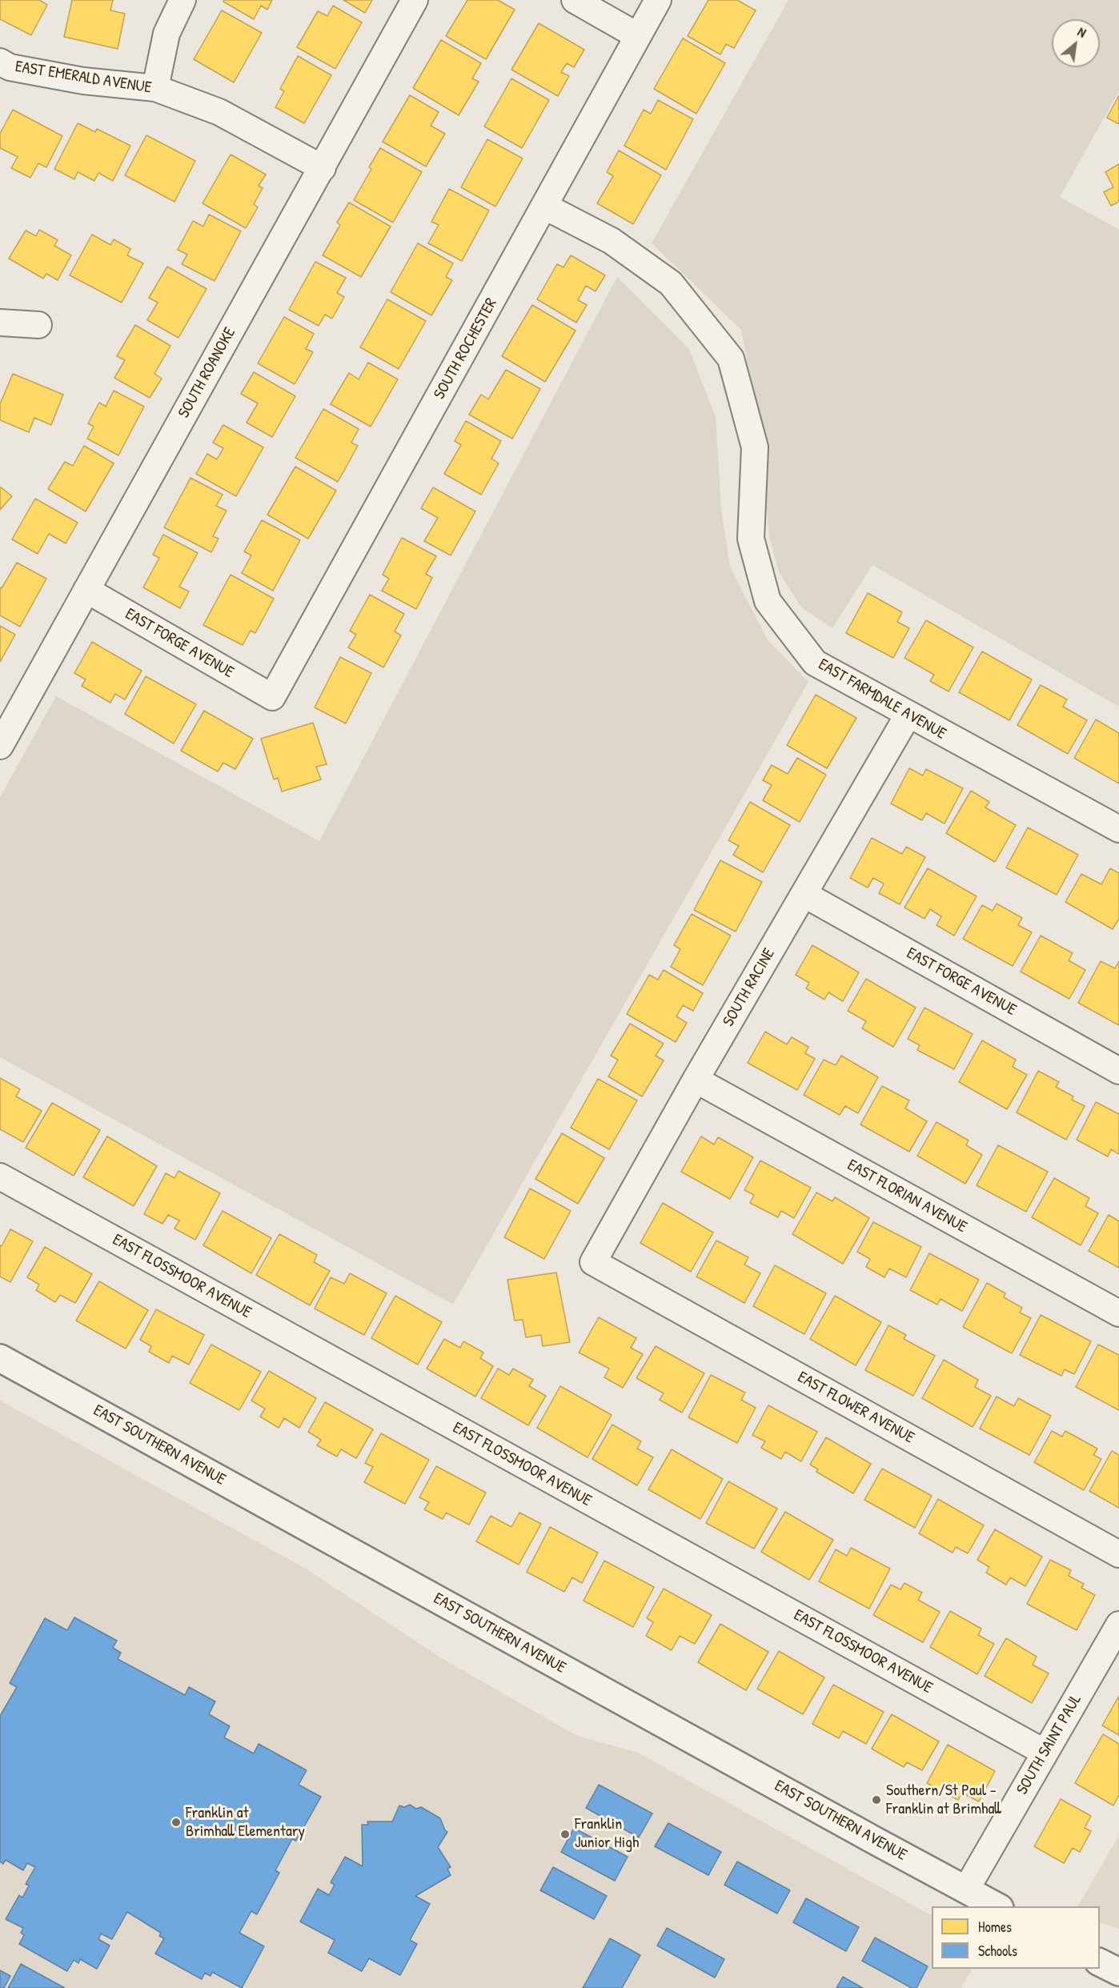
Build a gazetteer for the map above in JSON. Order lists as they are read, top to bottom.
{
  "streets": {
    "main road": ["EAST SOUTHERN AVENUE"],
    "street": [
      "EAST EMERALD AVENUE",
      "SOUTH ROCHESTER",
      "SOUTH ROANOKE",
      "EAST FORGE AVENUE",
      "EAST FARMDALE AVENUE",
      "SOUTH RACINE",
      "EAST FLORIAN AVENUE",
      "EAST FLOSSMOOR AVENUE",
      "EAST FLOWER AVENUE",
      "SOUTH SAINT PAUL"
    ]
  },
  "crossings": [
    ["EAST EMERALD AVENUE", "SOUTH ROANOKE"],
    ["SOUTH ROCHESTER", "EAST FORGE AVENUE"],
    ["SOUTH ROCHESTER", "EAST FARMDALE AVENUE"],
    ["SOUTH ROANOKE", "EAST FORGE AVENUE"],
    ["EAST FORGE AVENUE", "SOUTH RACINE"],
    ["EAST FARMDALE AVENUE", "SOUTH RACINE"],
    ["SOUTH RACINE", "EAST FLORIAN AVENUE"],
    ["SOUTH RACINE", "EAST FLOWER AVENUE"],
    ["EAST FLOSSMOOR AVENUE", "SOUTH SAINT PAUL"],
    ["EAST SOUTHERN AVENUE", "SOUTH SAINT PAUL"]
  ],
  "places": ["Southern/St Paul - Franklin at Brimhall", "Franklin at Brimhall Elementary", "Franklin Junior High"],
  "legend": ["Homes", "Schools"],
  "north": "top right"
}
